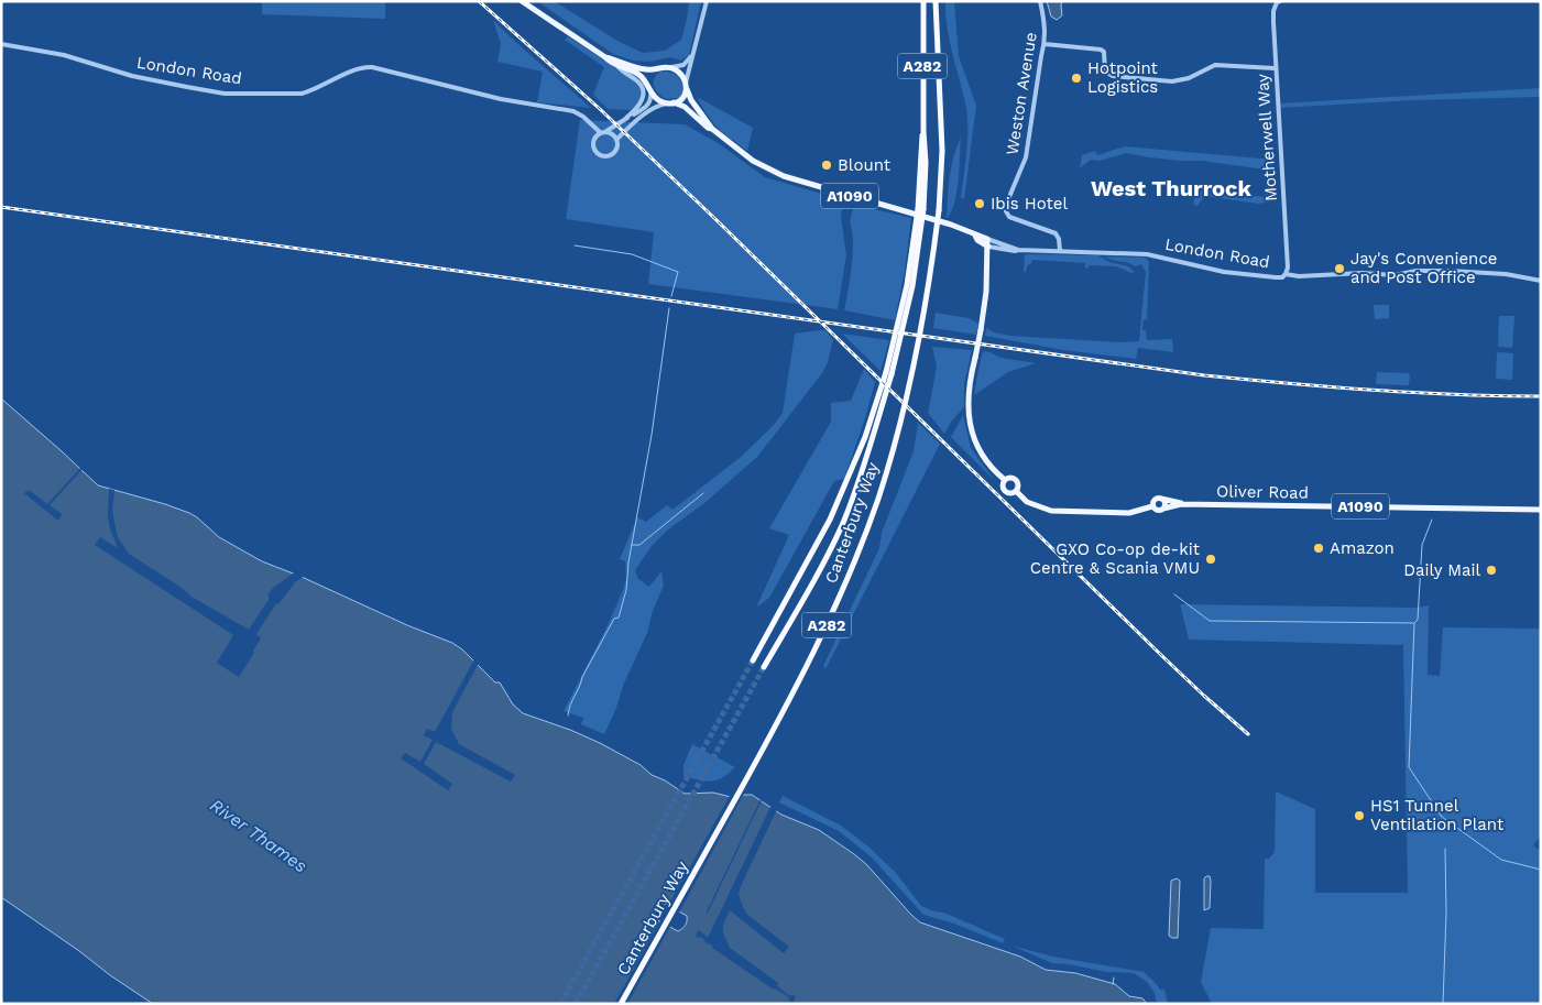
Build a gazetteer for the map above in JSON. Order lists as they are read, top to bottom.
{
  "streets": {
    "highway": ["A282", "Canterbury Way"],
    "main road": ["London Road", "A1090", "Oliver Road"],
    "street": ["Weston Avenue", "Motherwell Way"]
  },
  "crossings": [
    ["London Road", "Weston Avenue"],
    ["London Road", "Motherwell Way"],
    ["London Road", "A1090"]
  ],
  "districts": ["West Thurrock"],
  "water": ["River Thames"],
  "places": [
    "Hotpoint Logistics",
    "Blount",
    "Ibis Hotel",
    "Jay's Convenience and Post Office",
    "Amazon",
    "GXO Co-op de-kit Centre & Scania VMU",
    "Daily Mail",
    "HS1 Tunnel Ventilation Plant"
  ]
}
